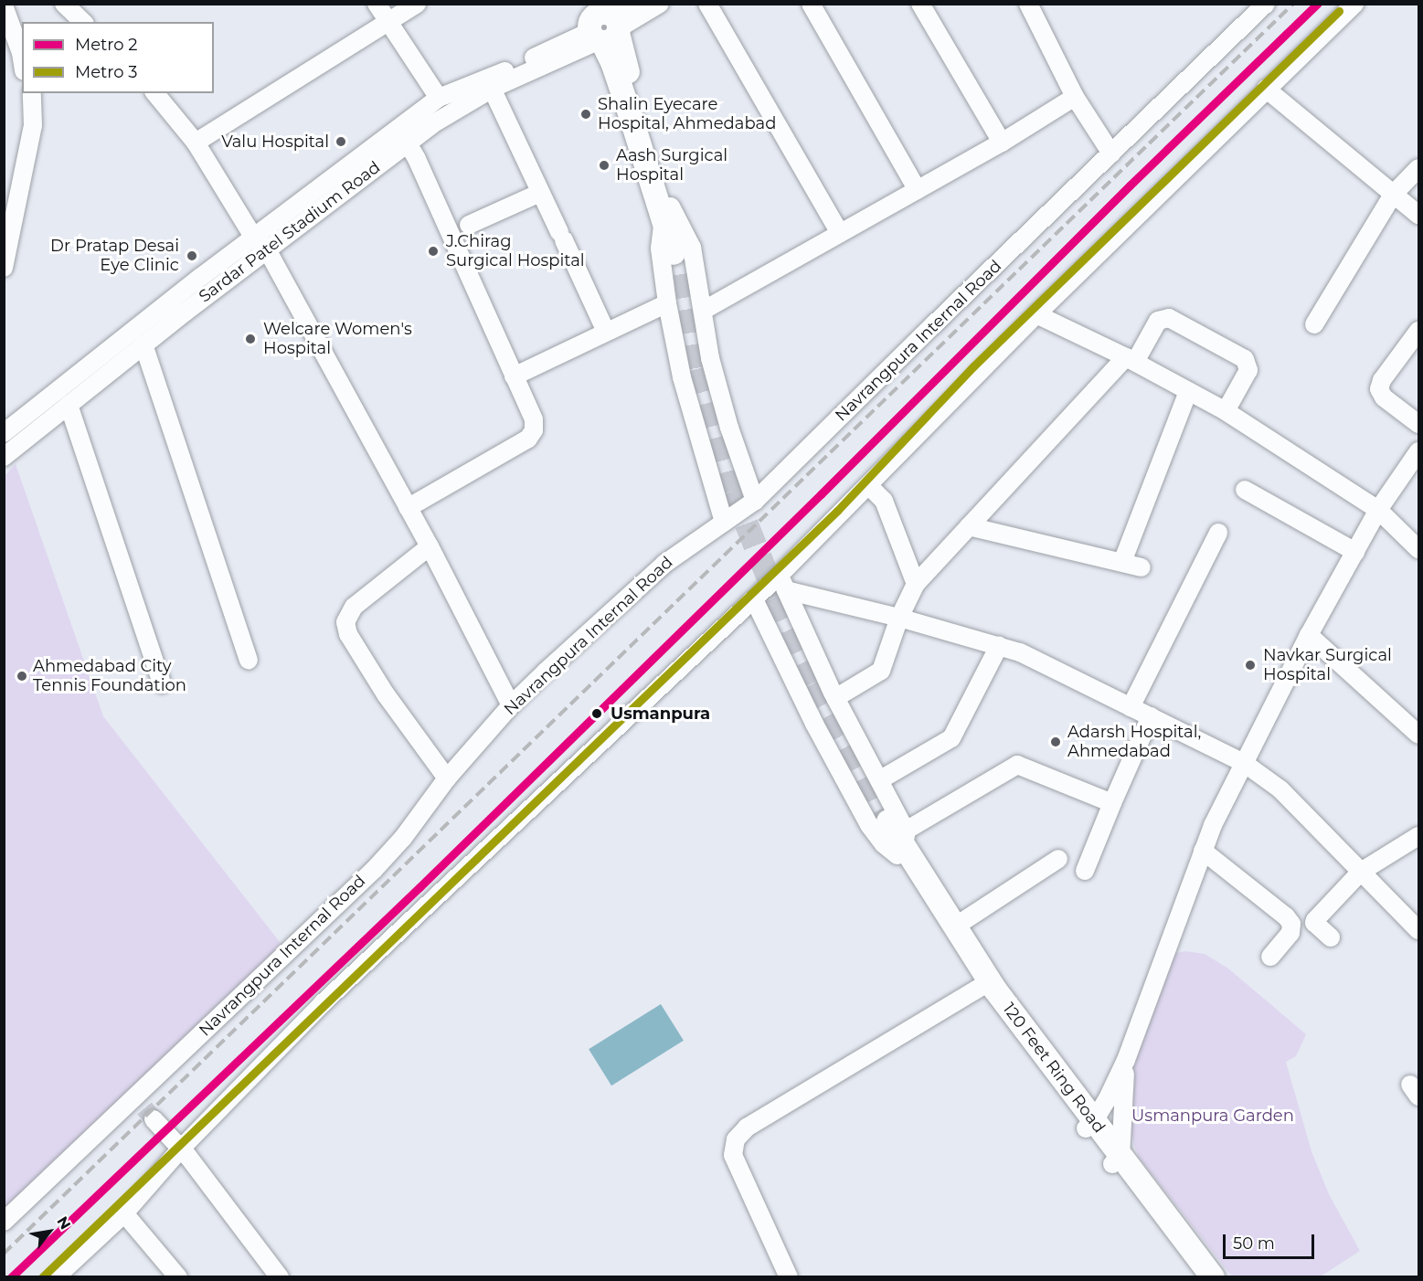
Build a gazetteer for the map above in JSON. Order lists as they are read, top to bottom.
{
  "streets": {
    "main road": ["120 Feet Ring Road"],
    "street": ["Sardar Patel Stadium Road", "Navrangpura Internal Road"]
  },
  "parks": ["Usmanpura Garden"],
  "places": [
    "Shalin Eyecare Hospital, Ahmedabad",
    "Valu Hospital",
    "Aash Surgical Hospital",
    "J.Chirag Surgical Hospital",
    "Dr Pratap Desai Eye Clinic",
    "Welcare Women's Hospital",
    "Navkar Surgical Hospital",
    "Ahmedabad City Tennis Foundation",
    "Usmanpura",
    "Adarsh Hospital, Ahmedabad"
  ],
  "lines": ["metro line 2", "metro line 3"],
  "legend": ["Metro 2", "Metro 3"],
  "scale_bar": "50 m",
  "north": "top right"
}
